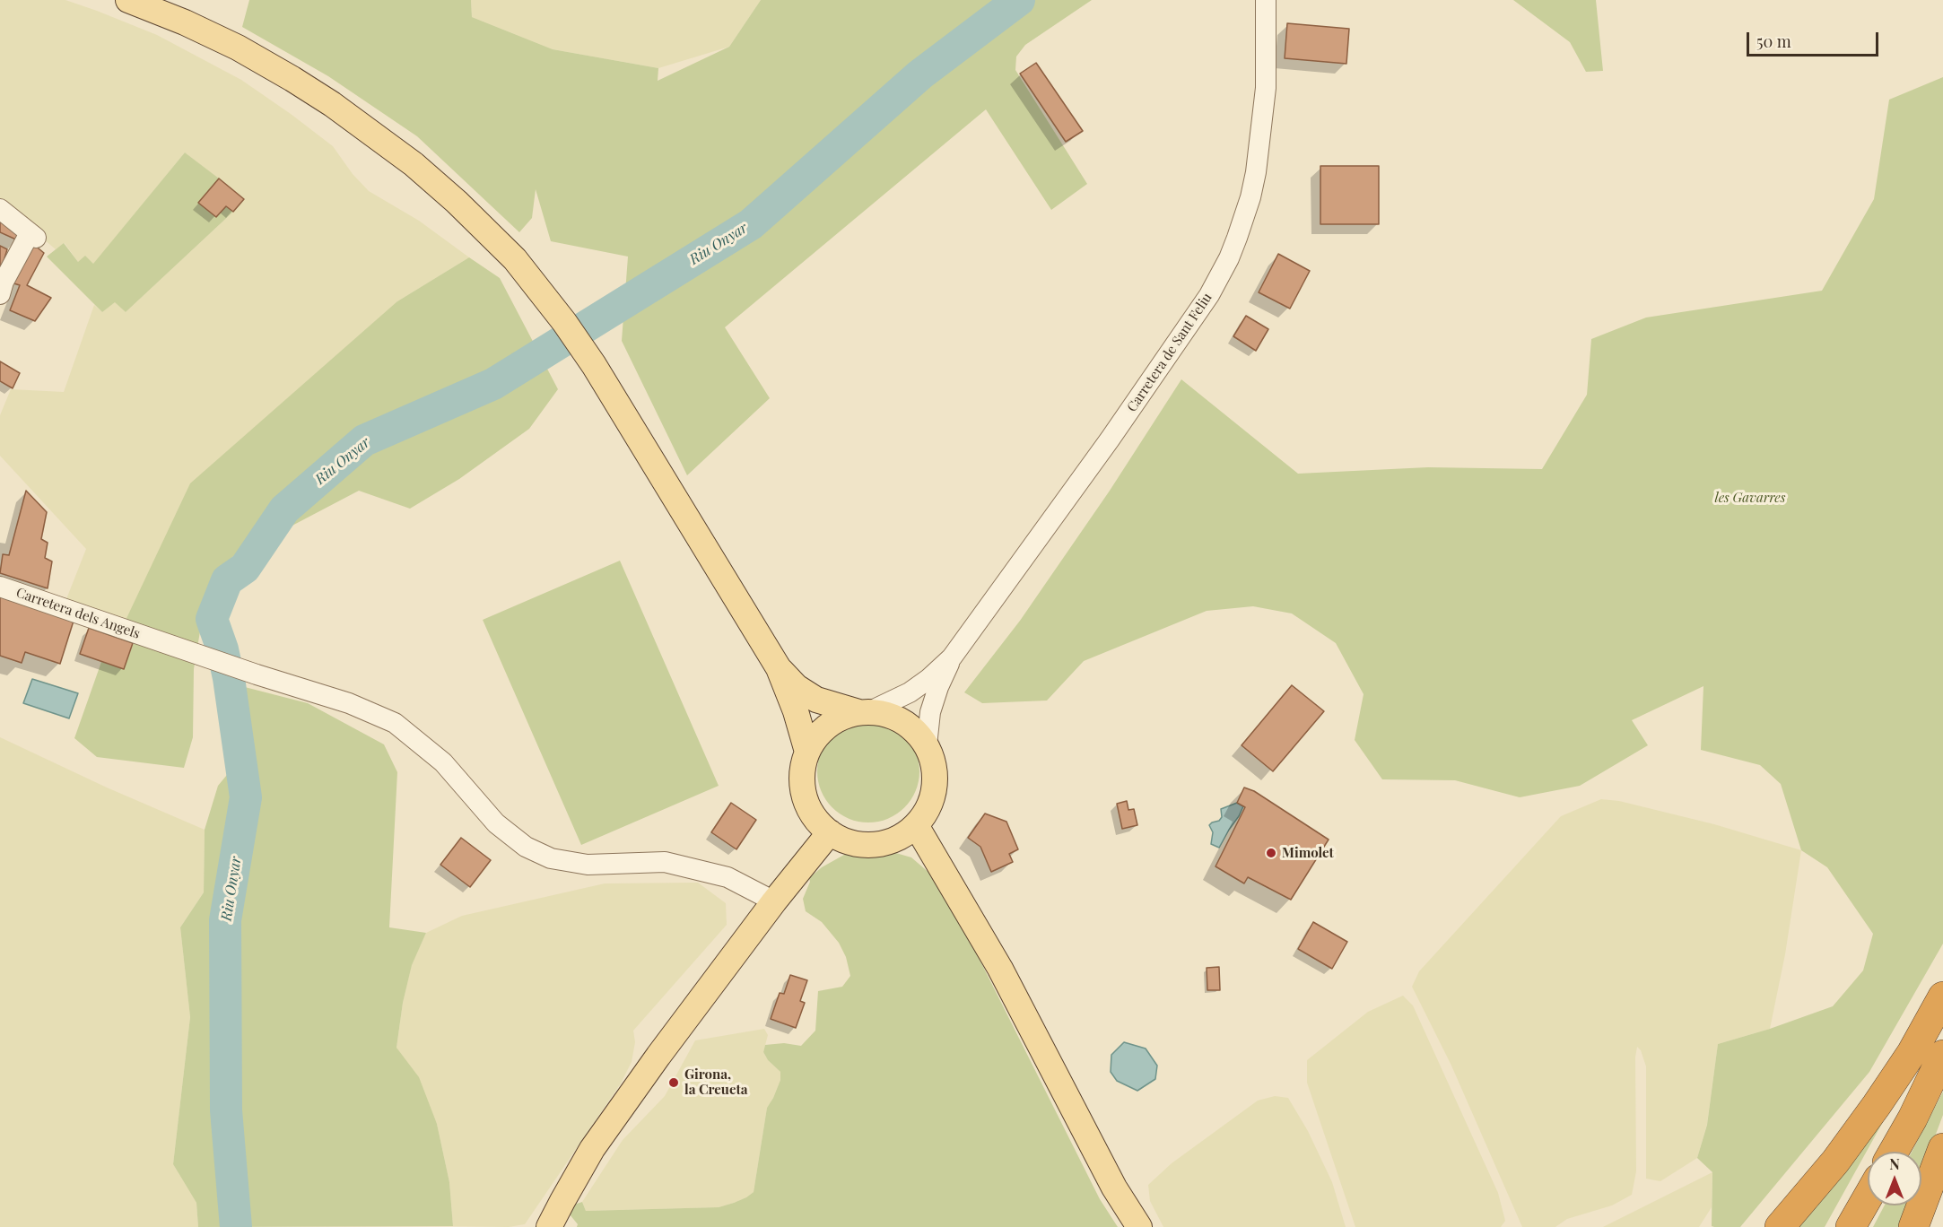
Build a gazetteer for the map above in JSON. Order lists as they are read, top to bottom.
{
  "streets": {
    "street": ["Carretera de Sant Feliu", "Carretera dels Angels"]
  },
  "water": ["Riu Onyar"],
  "parks": ["les Gavarres"],
  "places": ["Mimolet", "Girona, la Creueta"],
  "scale_bar": "50 m",
  "north": "top"
}
